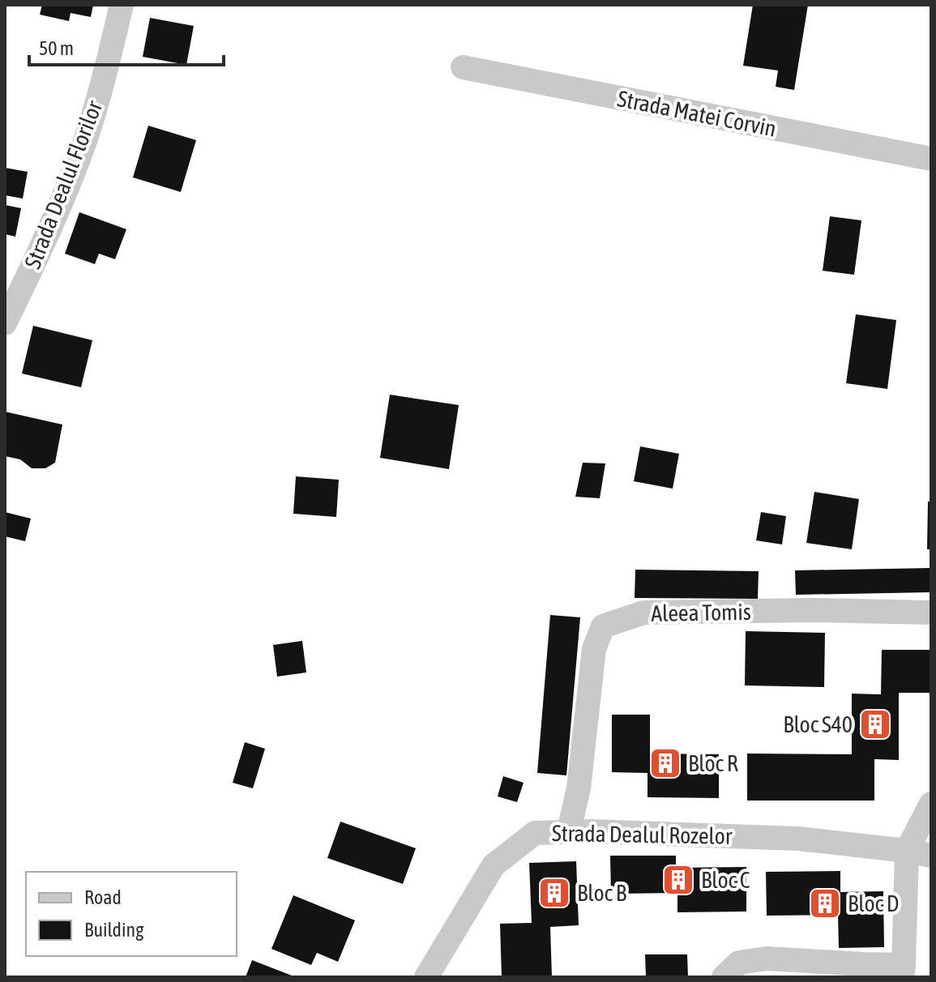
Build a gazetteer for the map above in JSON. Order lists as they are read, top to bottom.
{
  "streets": {
    "street": [
      "Strada Matei Corvin",
      "Strada Dealul Florilor",
      "Aleea Tomis",
      "Strada Dealul Rozelor"
    ]
  },
  "crossings": [
    ["Aleea Tomis", "Strada Dealul Rozelor"]
  ],
  "places": {
    "building": [
      "Bloc S40",
      "Bloc R",
      "Bloc C",
      "Bloc B",
      "Bloc D"
    ]
  },
  "legend": ["Road", "Building"],
  "scale_bar": "50 m"
}
